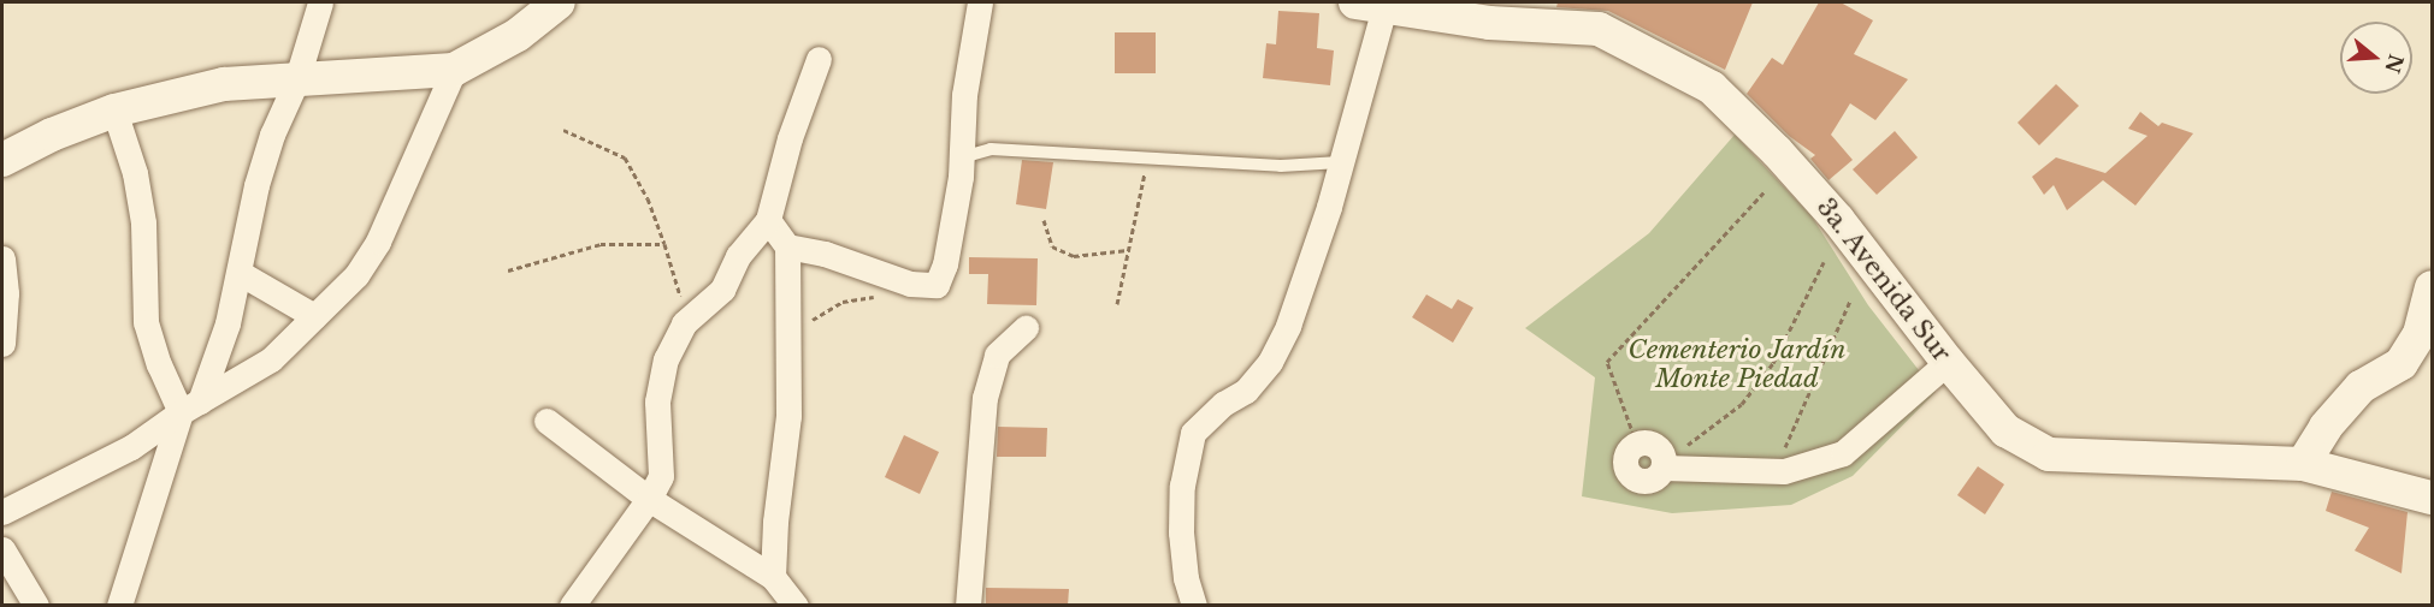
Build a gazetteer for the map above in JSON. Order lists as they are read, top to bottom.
{
  "streets": {
    "street": ["3a. Avenida Sur"]
  },
  "parks": ["Cementerio Jardín Monte Piedad"],
  "north": "right"
}
